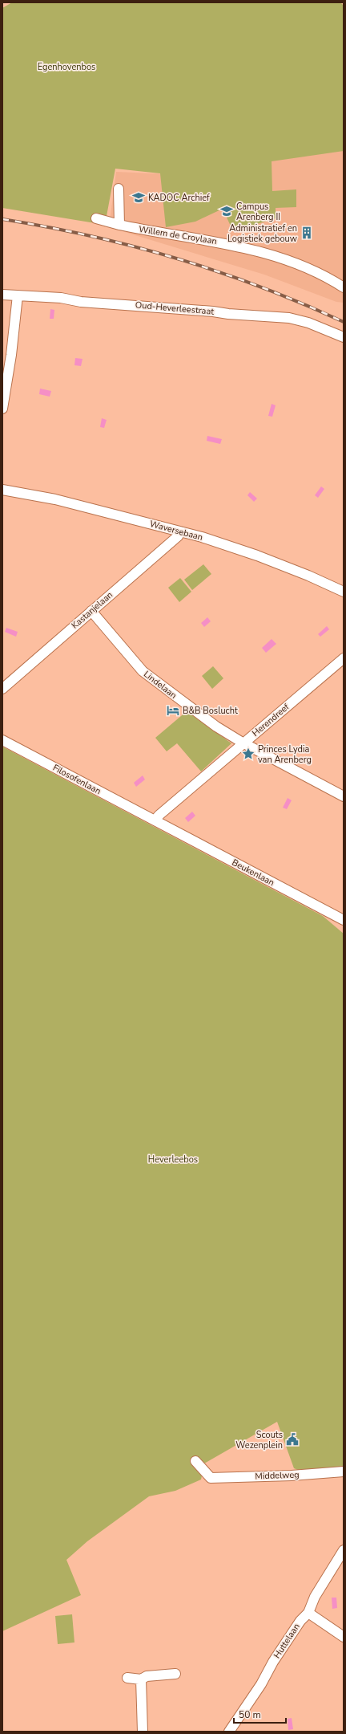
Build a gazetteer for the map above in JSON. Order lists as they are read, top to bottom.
{
  "streets": {
    "street": [
      "Willem de Croylaan",
      "Oud-Heverleestraat",
      "Waversebaan",
      "Kastanjelaan",
      "Lindelaan",
      "Herendreef",
      "Filosofenlaan",
      "Beukenlaan",
      "Middelweg",
      "Huttelaan"
    ]
  },
  "crossings": [
    ["Waversebaan", "Kastanjelaan"],
    ["Kastanjelaan", "Lindelaan"],
    ["Lindelaan", "Herendreef"],
    ["Herendreef", "Filosofenlaan"],
    ["Herendreef", "Beukenlaan"],
    ["Filosofenlaan", "Beukenlaan"]
  ],
  "parks": ["Egenhovenbos", "Heverleebos"],
  "places": {
    "school or university": ["KADOC Archief", "Campus Arenberg II"],
    "building": ["Administratief en Logistiek gebouw"],
    "hotel": ["B&B Boslucht"],
    "place": ["Princes Lydia van Arenberg"],
    "public building": ["Scouts Wezenplein"]
  },
  "scale_bar": "50 m"
}
